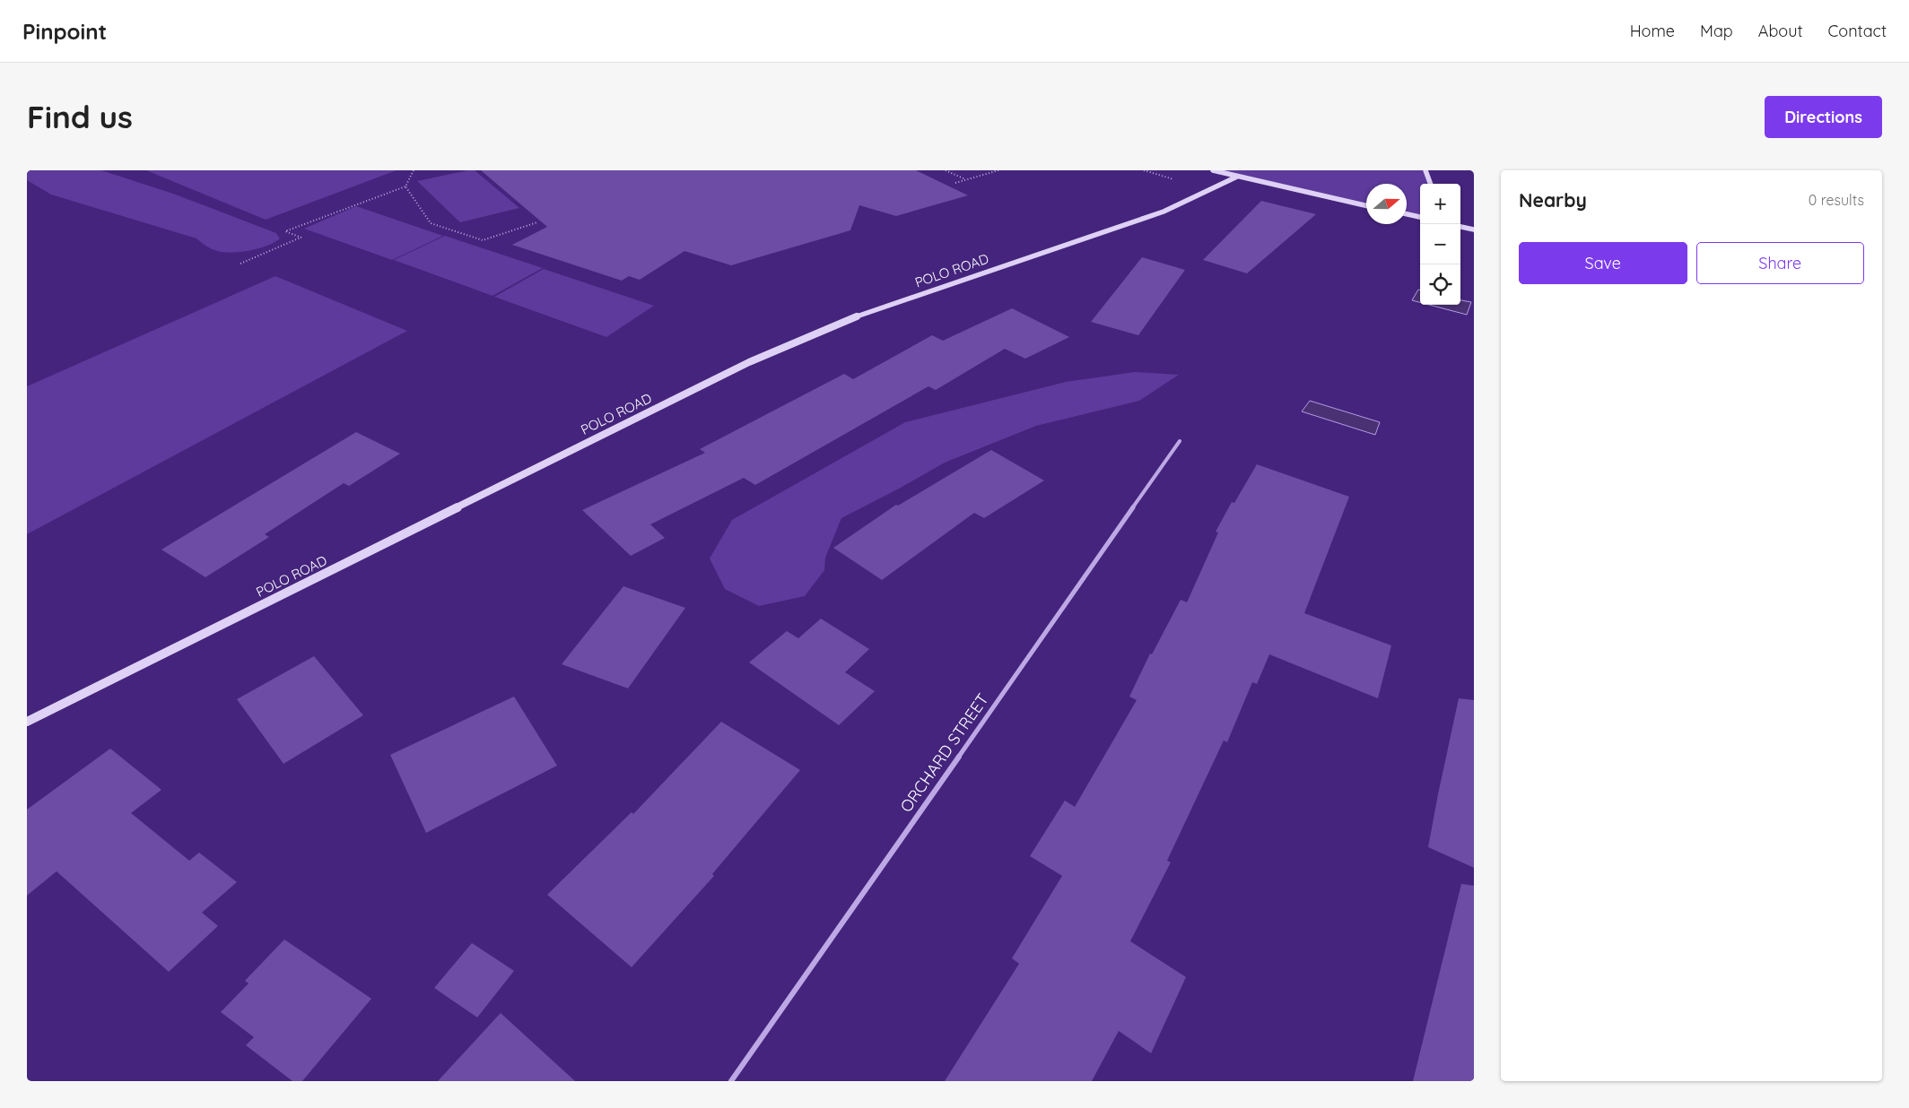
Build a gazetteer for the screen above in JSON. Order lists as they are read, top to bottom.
{
  "streets": {
    "street": ["POLO ROAD", "ORCHARD STREET"]
  },
  "north": "right",
  "page": {
    "header": "Pinpoint",
    "nav": [
      "Home",
      "Map",
      "About",
      "Contact"
    ],
    "buttons": [
      "Directions",
      ["Save", "Share"]
    ],
    "title": "Find us",
    "heading": ["Nearby", "0 results"],
    "map_buttons": ["+", "−"]
  }
}
